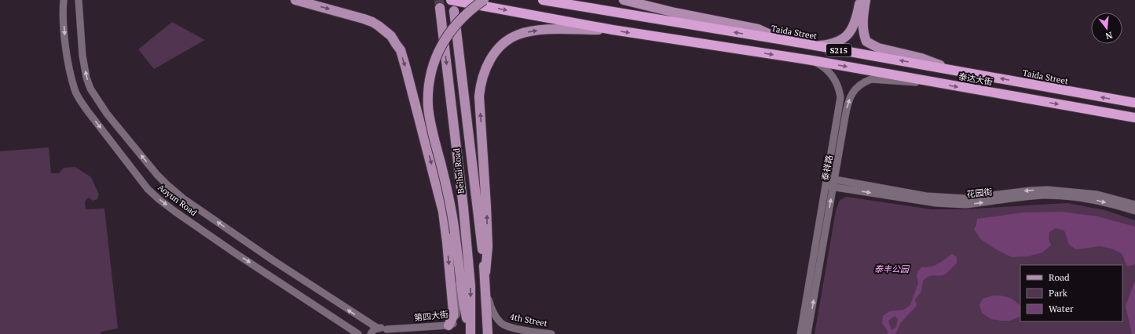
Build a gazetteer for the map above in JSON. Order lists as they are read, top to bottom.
{
  "streets": {
    "highway": ["Taida Street", "S215", "泰达大街"],
    "main road": ["Beihai Road"],
    "street": [
      "泰祥路",
      "花园街",
      "Aoyun Road",
      "第四大街",
      "4th Street"
    ]
  },
  "crossings": [
    ["S215", "泰达大街"],
    ["S215", "泰祥路"],
    ["泰达大街", "泰祥路"],
    ["泰祥路", "花园街"],
    ["Beihai Road", "4th Street"],
    ["Aoyun Road", "第四大街"]
  ],
  "one_way": ["泰达大街"],
  "parks": ["泰丰公园"],
  "legend": ["Road", "Park", "Water"],
  "north": "bottom"
}
